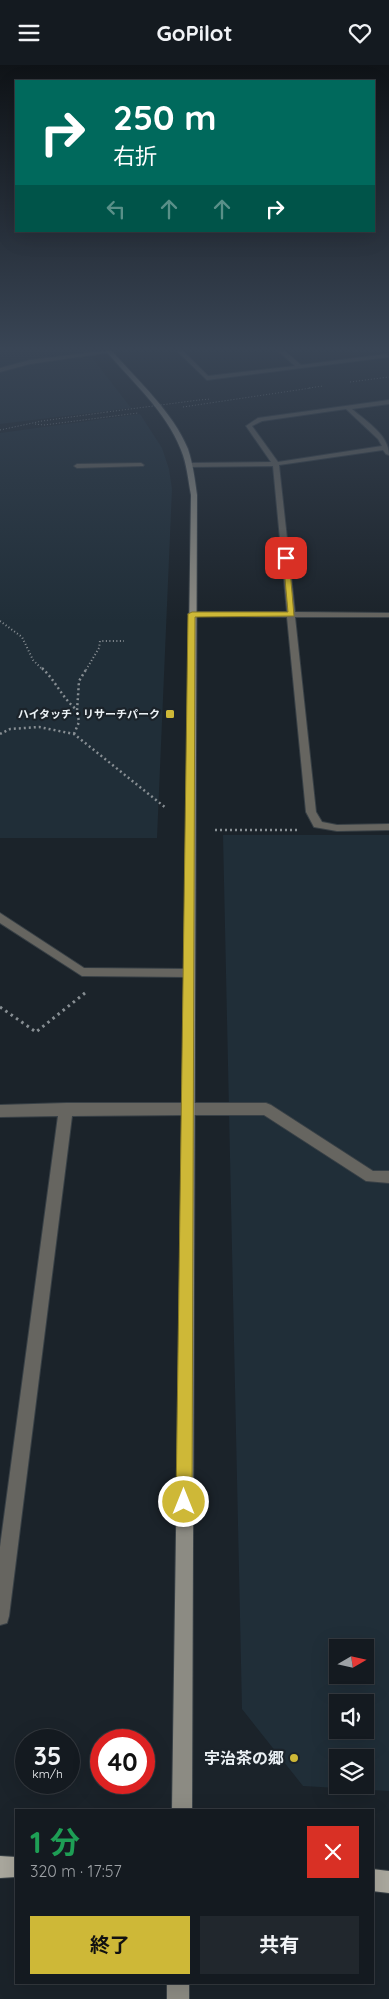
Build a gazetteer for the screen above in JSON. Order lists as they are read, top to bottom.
{
  "places": {
    "transit": ["ハイタッチ・リサーチパーク"],
    "other": ["宇治茶の郷"]
  },
  "north": "right",
  "page": {
    "header": "GoPilot",
    "turn": ["250 m", "右折"],
    "speed": "35 km/h",
    "limit": "40",
    "heading": ["1 分", "320 m · 17:57"],
    "buttons": ["終了", "共有"]
  }
}
